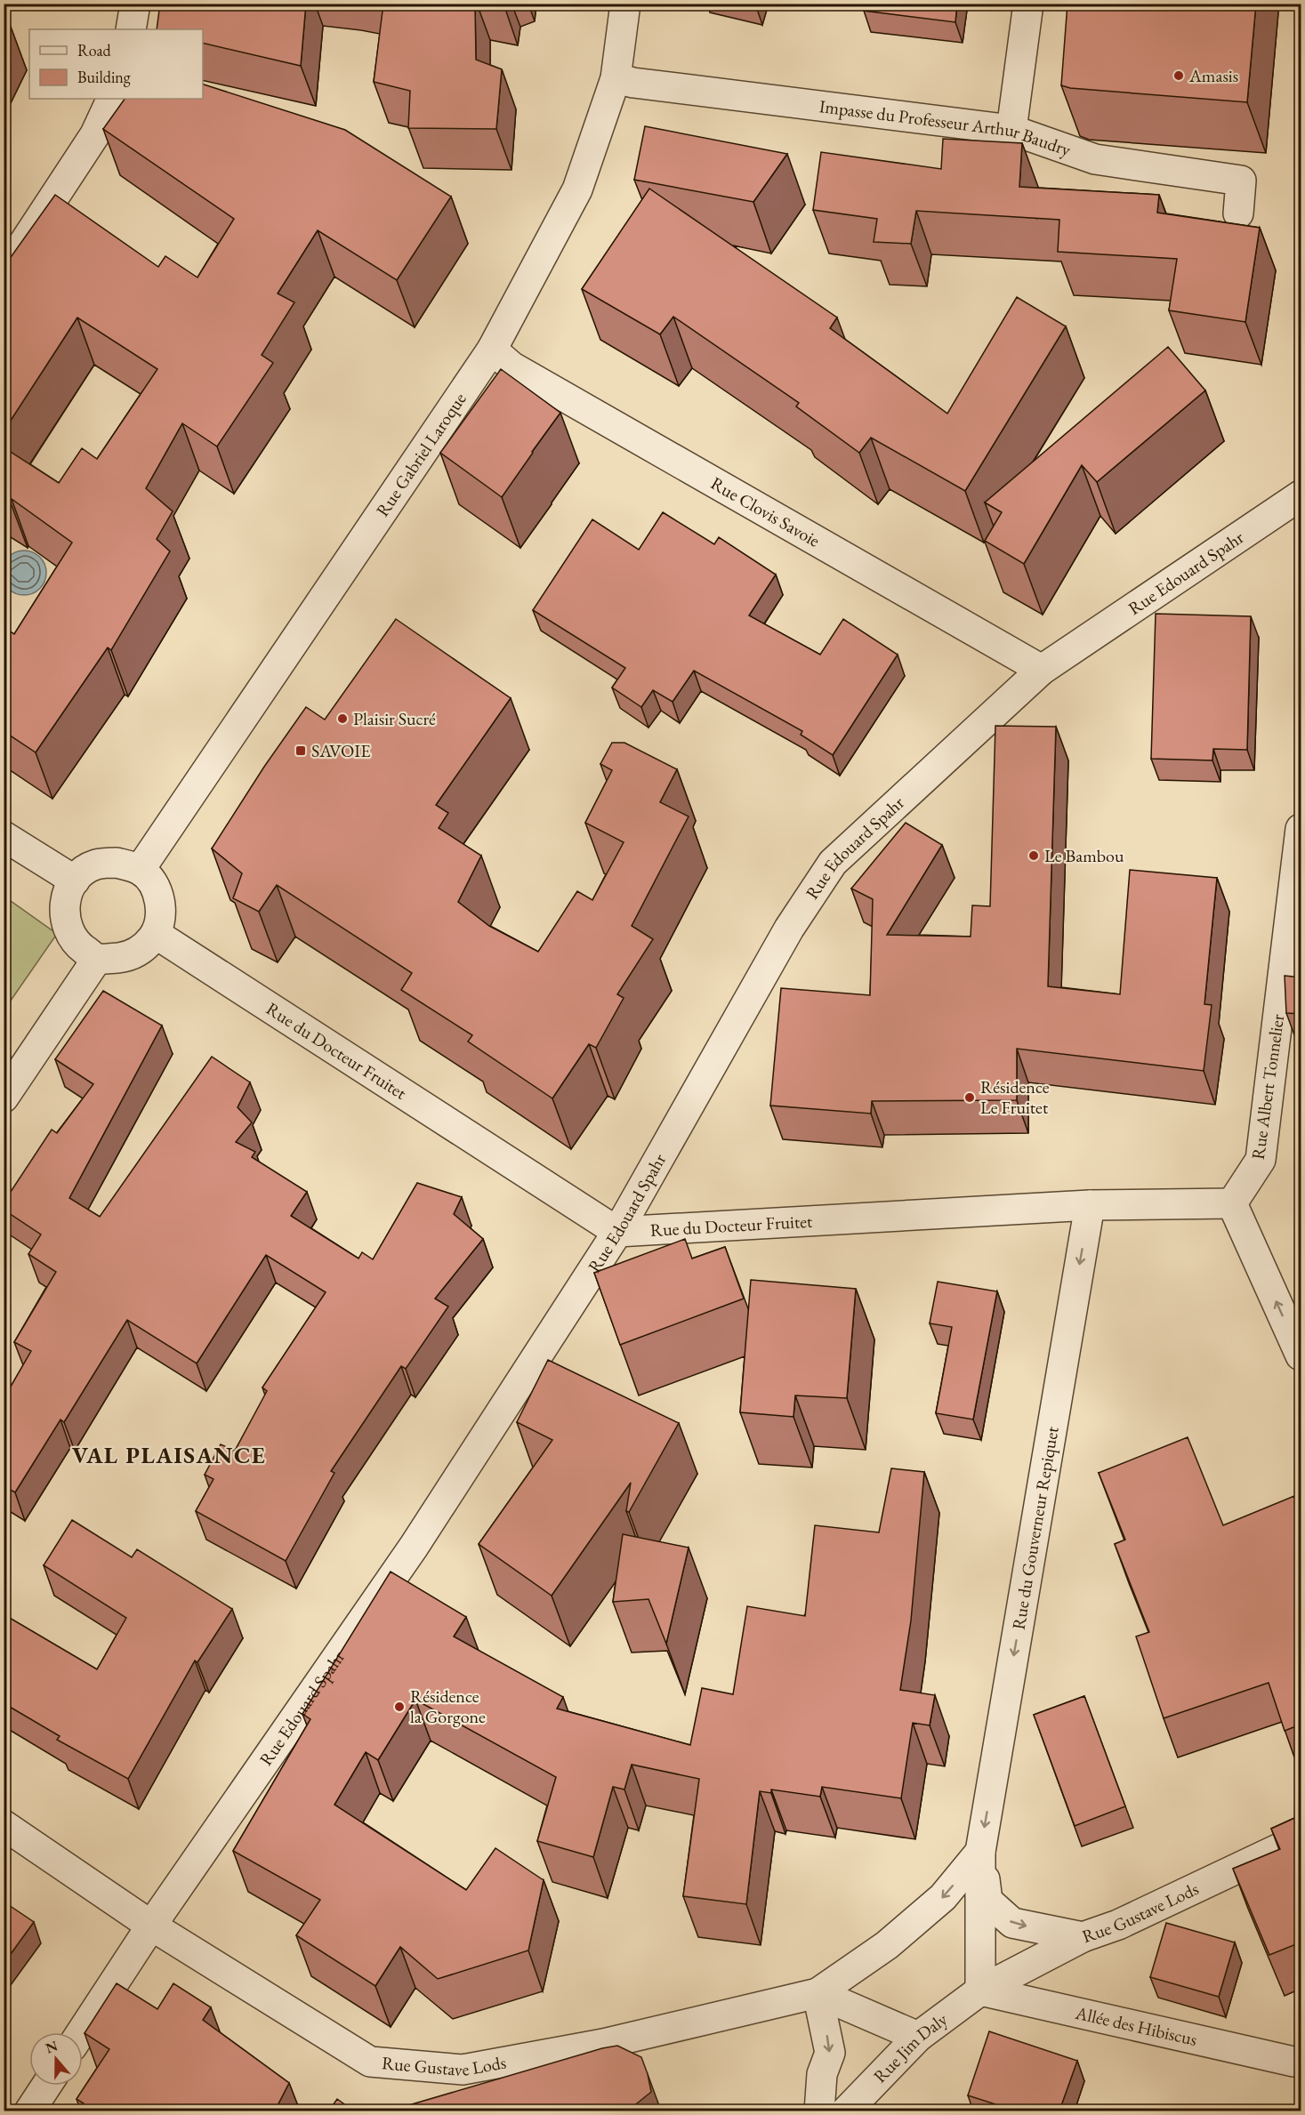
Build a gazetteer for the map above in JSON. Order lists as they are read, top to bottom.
{
  "streets": {
    "street": [
      "Impasse du Professeur Arthur Baudry",
      "Rue Gabriel Laroque",
      "Rue Clovis Savoie",
      "Rue Edouard Spahr",
      "Rue du Docteur Fruitet",
      "Rue Albert Tonnelier",
      "Rue du Gouverneur Repiquet",
      "Rue Gustave Lods",
      "Allée des Hibiscus",
      "Rue Jim Daly"
    ]
  },
  "crossings": [
    ["Impasse du Professeur Arthur Baudry", "Rue Gabriel Laroque"],
    ["Rue Gabriel Laroque", "Rue Clovis Savoie"],
    ["Rue Gabriel Laroque", "Rue du Docteur Fruitet"],
    ["Rue Clovis Savoie", "Rue Edouard Spahr"],
    ["Rue Edouard Spahr", "Rue du Docteur Fruitet"],
    ["Rue Edouard Spahr", "Rue Gustave Lods"],
    ["Rue du Docteur Fruitet", "Rue Albert Tonnelier"],
    ["Rue du Docteur Fruitet", "Rue du Gouverneur Repiquet"],
    ["Rue Gustave Lods", "Allée des Hibiscus"],
    ["Rue Gustave Lods", "Rue Jim Daly"],
    ["Allée des Hibiscus", "Rue Jim Daly"]
  ],
  "one_way": ["Rue du Gouverneur Repiquet"],
  "districts": ["VAL PLAISANCE"],
  "places": {
    "other": [
      "Amasis",
      "Plaisir Sucré",
      "Le Bambou",
      "Résidence Le Fruitet",
      "Résidence la Gorgone"
    ],
    "transit": ["SAVOIE"]
  },
  "legend": ["Road", "Building"],
  "north": "top"
}
